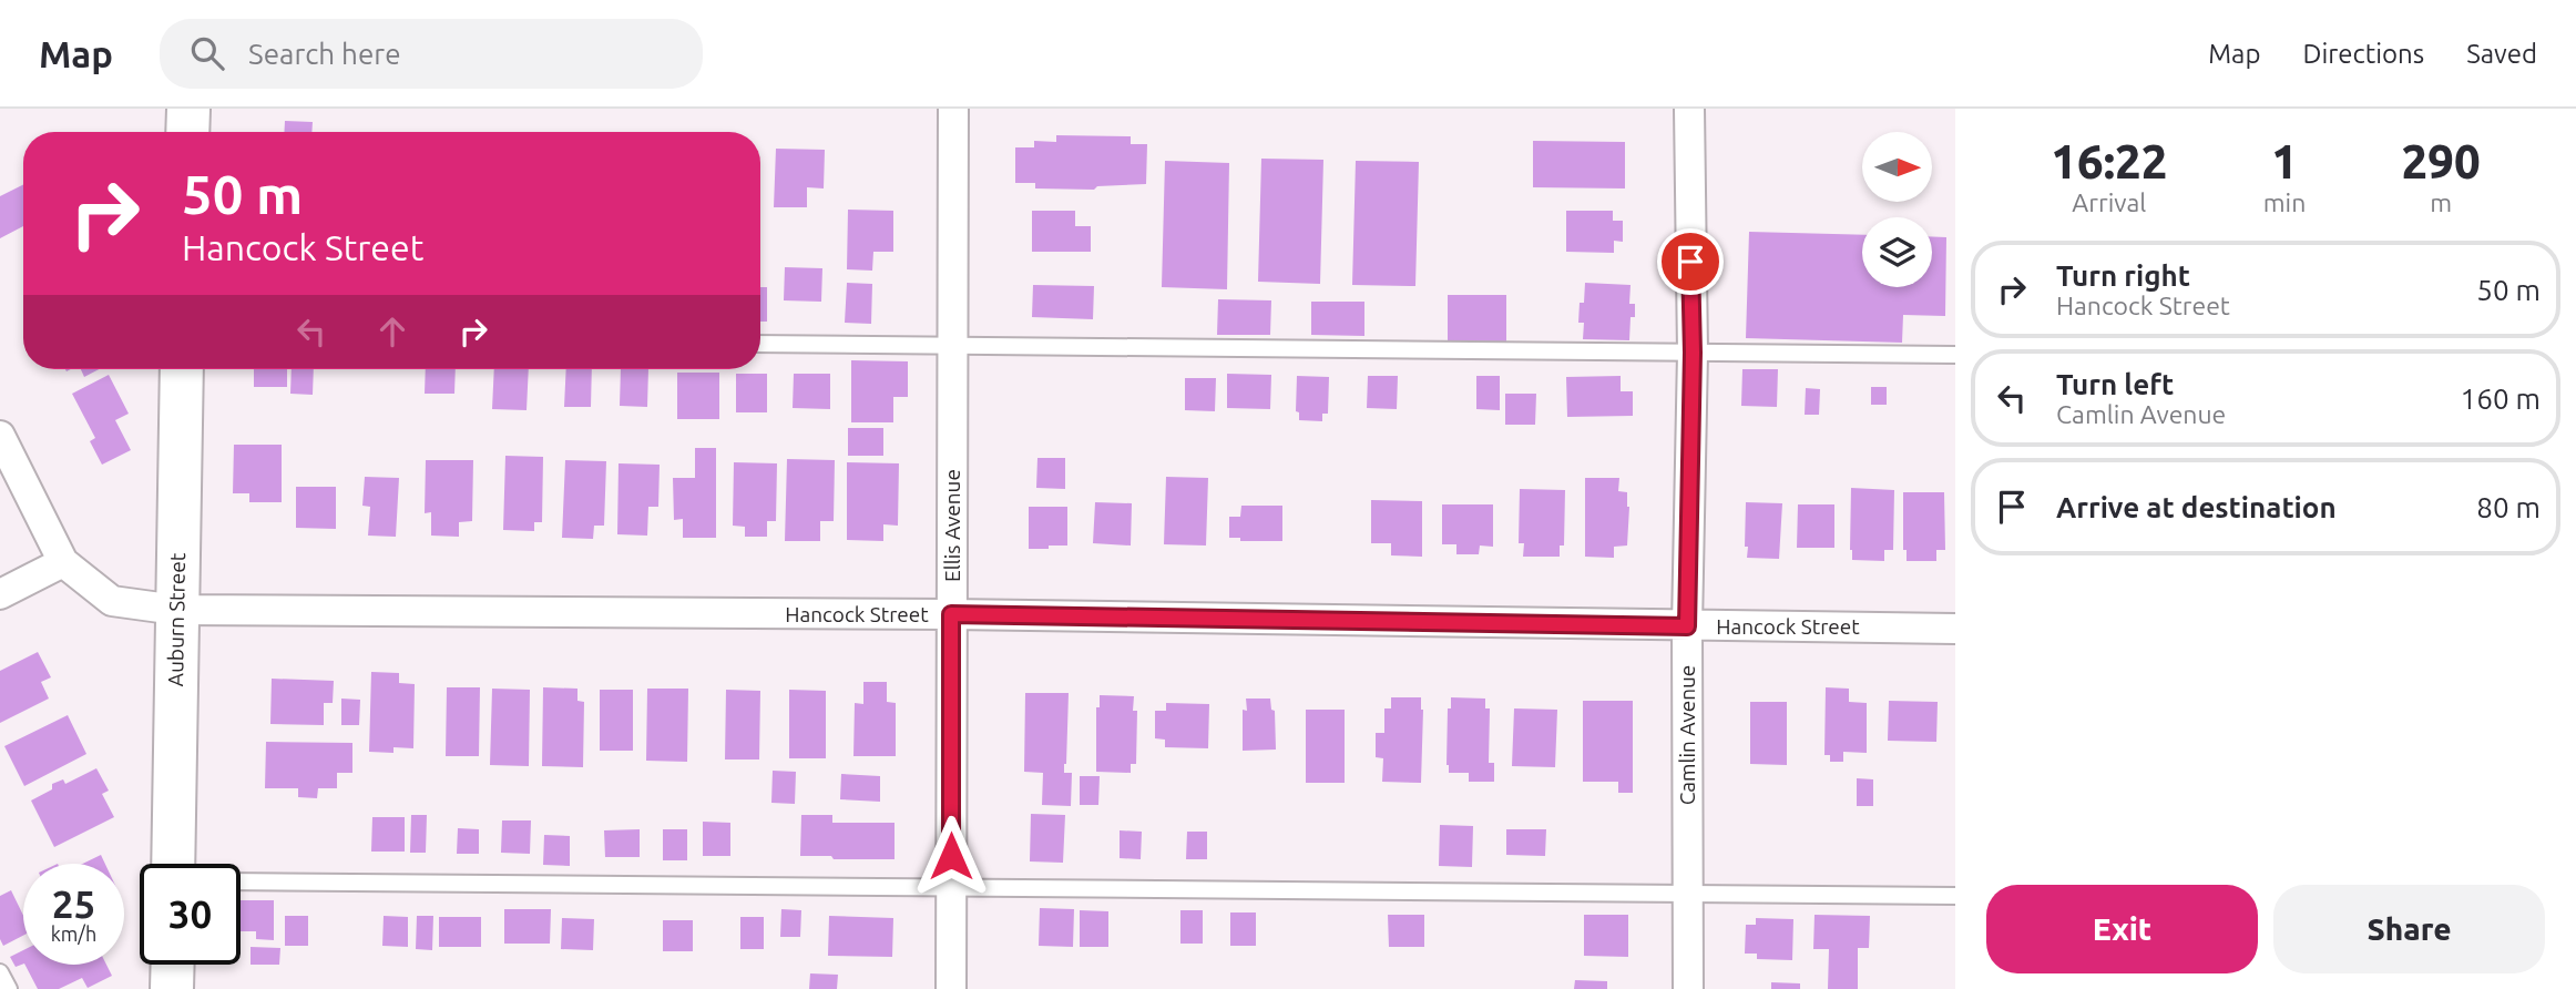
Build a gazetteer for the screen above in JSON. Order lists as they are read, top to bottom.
{
  "streets": {
    "main road": ["Auburn Street"],
    "street": ["Ellis Avenue", "Hancock Street", "Camlin Avenue"]
  },
  "crossings": [
    ["Ellis Avenue", "Hancock Street"],
    ["Hancock Street", "Auburn Street"],
    ["Hancock Street", "Camlin Avenue"]
  ],
  "north": "right",
  "page": {
    "header": "Map",
    "search": "Search here",
    "nav": ["Map", "Directions", "Saved"],
    "eta": [
      "16:22",
      "Arrival",
      "1",
      "min",
      "290",
      "m"
    ],
    "turn": ["50 m", "Hancock Street"],
    "list": [
      {
        "name": "Turn right",
        "note": "Hancock Street",
        "value": "50 m"
      },
      {
        "name": "Turn left",
        "note": "Camlin Avenue",
        "value": "160 m"
      },
      {
        "name": "Arrive at destination",
        "value": "80 m"
      }
    ],
    "speed": "25 km/h",
    "limit": "30",
    "buttons": ["Exit", "Share"]
  }
}
